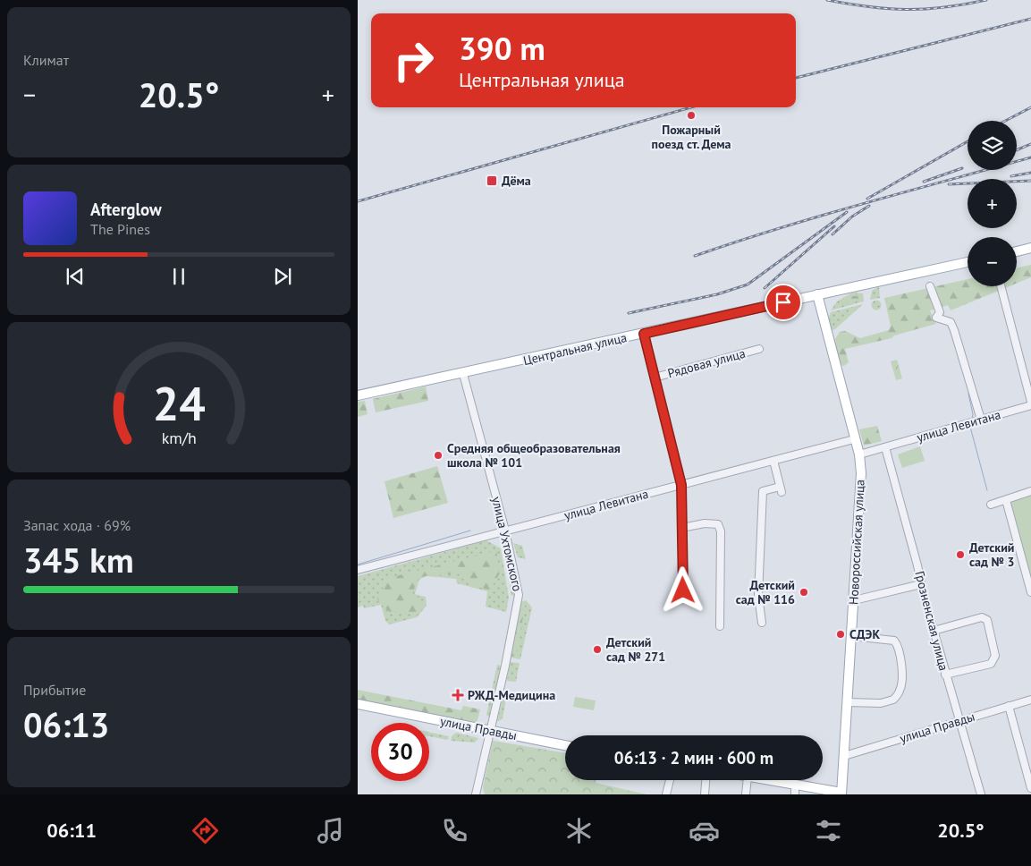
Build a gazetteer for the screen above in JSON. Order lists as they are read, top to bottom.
{
  "streets": {
    "main road": ["Центральная улица", "Новороссийская улица", "улица Правды"],
    "street": [
      "Рядовая улица",
      "улица Левитана",
      "улица Ухтомского",
      "Грозненская улица"
    ]
  },
  "crossings": [
    ["Центральная улица", "Новороссийская улица"],
    ["Центральная улица", "улица Ухтомского"],
    ["улица Левитана", "Новороссийская улица"],
    ["улица Левитана", "улица Ухтомского"],
    ["улица Левитана", "Грозненская улица"],
    ["Новороссийская улица", "улица Правды"],
    ["улица Ухтомского", "улица Правды"],
    ["Грозненская улица", "улица Правды"]
  ],
  "places": {
    "other": [
      "Пожарный поезд ст. Дема",
      "Средняя общеобразовательная школа № 101",
      "Детский сад № 3",
      "Детский сад № 116",
      "СДЭК",
      "Детский сад № 271"
    ],
    "transit": ["Дёма"],
    "health": ["РЖД-Медицина"]
  },
  "page": {
    "tile": [
      "Климат",
      ["Запас хода · 69%", "345 km"],
      ["Прибытие", "06:13"]
    ],
    "turn": ["390 m", "Центральная улица"],
    "heat": ["−", "20.5°", "+"],
    "map_buttons": ["+", "−"],
    "song": ["Afterglow", "The Pines"],
    "limit": "30",
    "trip": "06:13 · 2 мин · 600 m",
    "tabs": ["06:11", "20.5°"],
    "gauge": ["24", "km/h"]
  }
}
